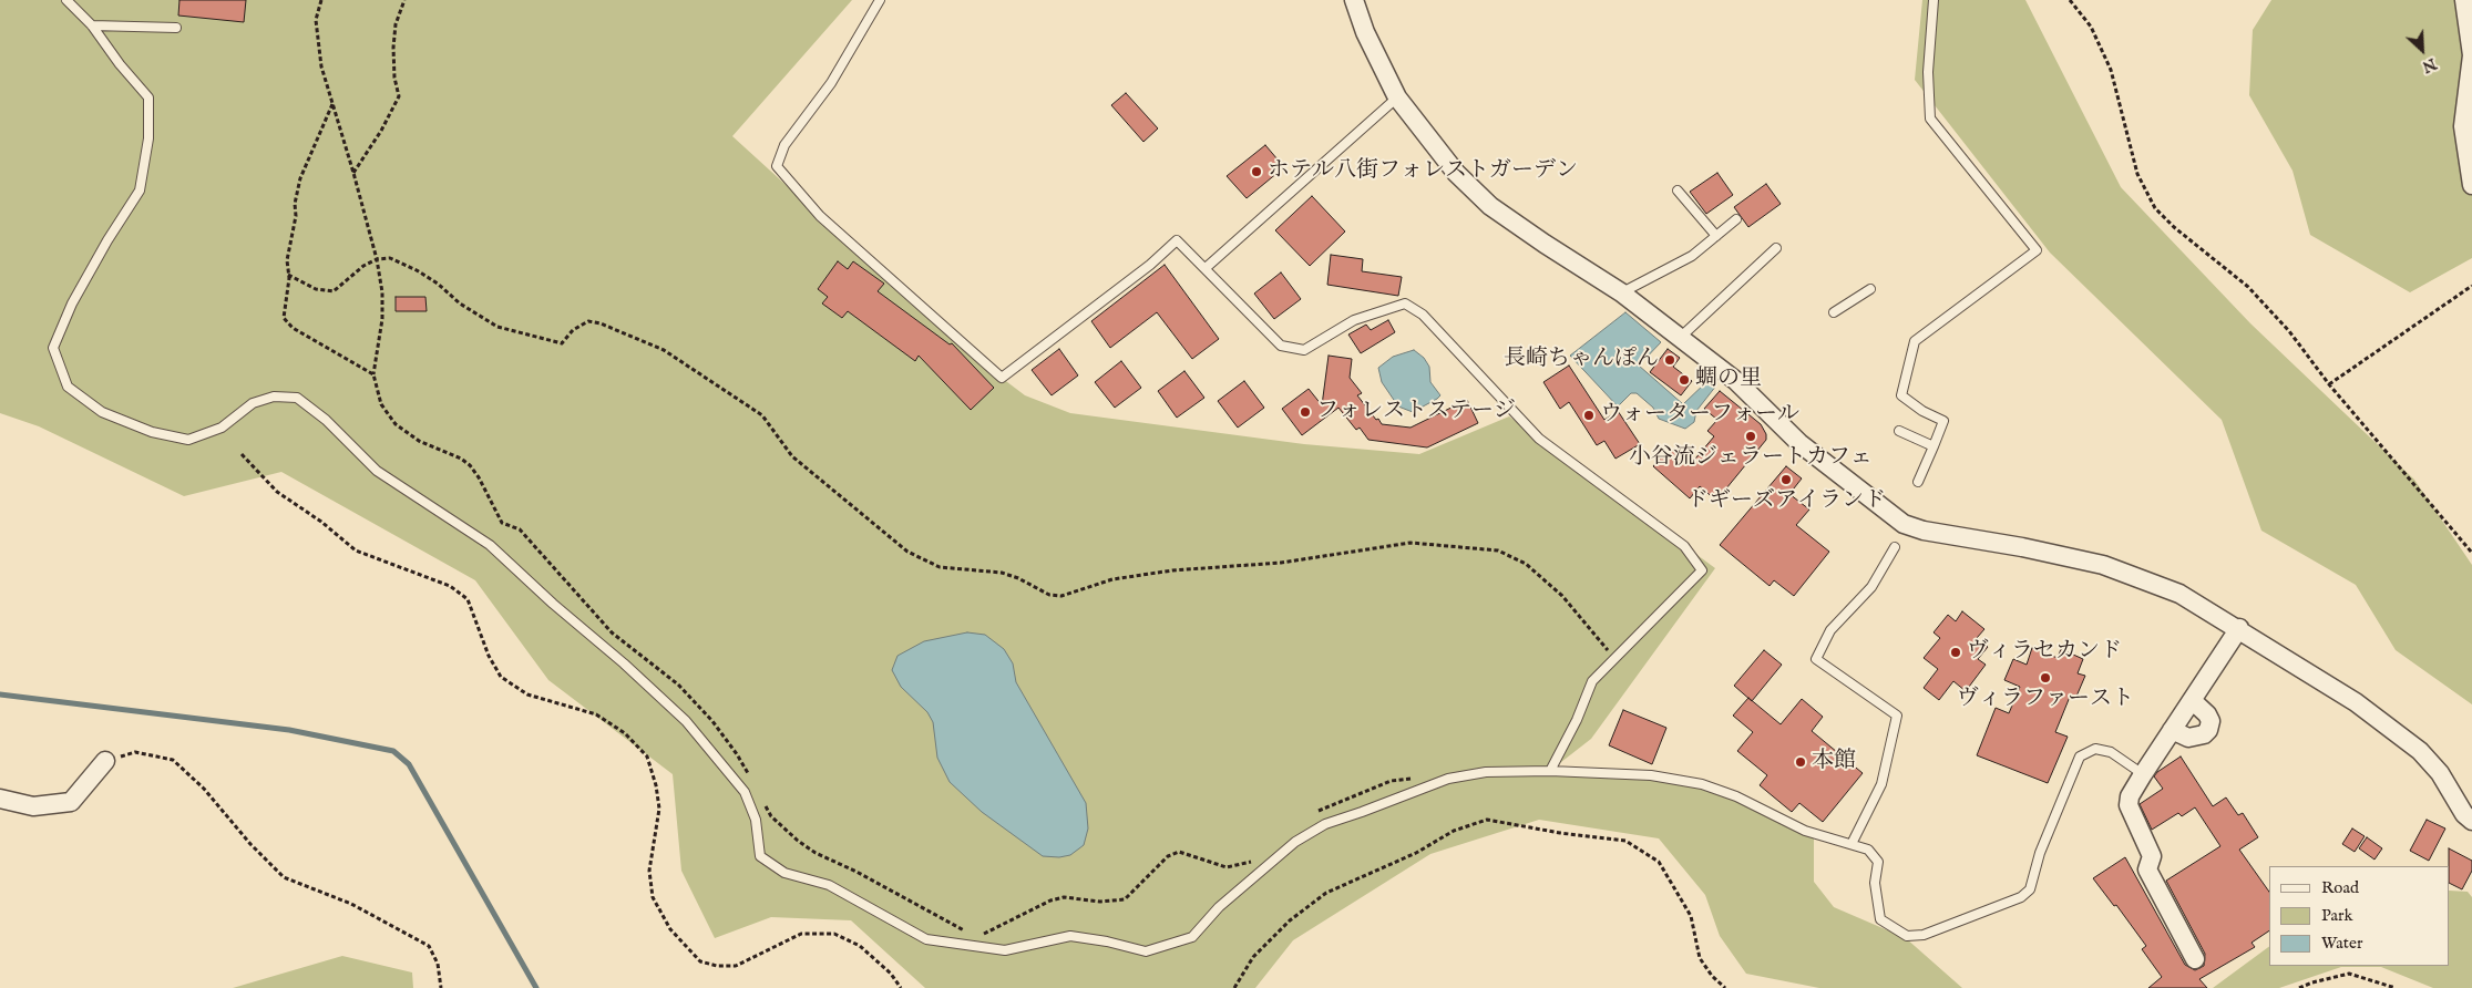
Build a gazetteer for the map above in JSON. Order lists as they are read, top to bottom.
{
  "places": [
    "ホテル八街フォレストガーデン",
    "長崎ちゃんぽん",
    "蜩の里",
    "フォレストステージ",
    "ウォーターフォール",
    "小谷流ジェラートカフェ",
    "ドギーズアイランド",
    "ヴィラセカンド",
    "ヴィラファースト",
    "本館"
  ],
  "legend": ["Road", "Park", "Water"],
  "north": "bottom right"
}
